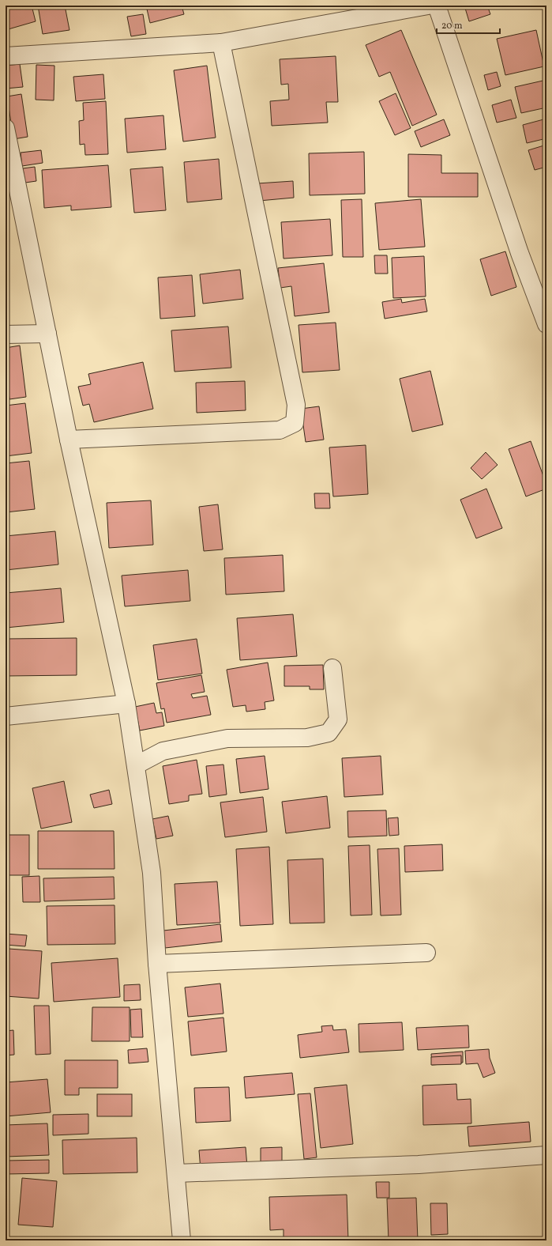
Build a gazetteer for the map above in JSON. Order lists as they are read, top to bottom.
{
  "scale_bar": "20 m"
}
